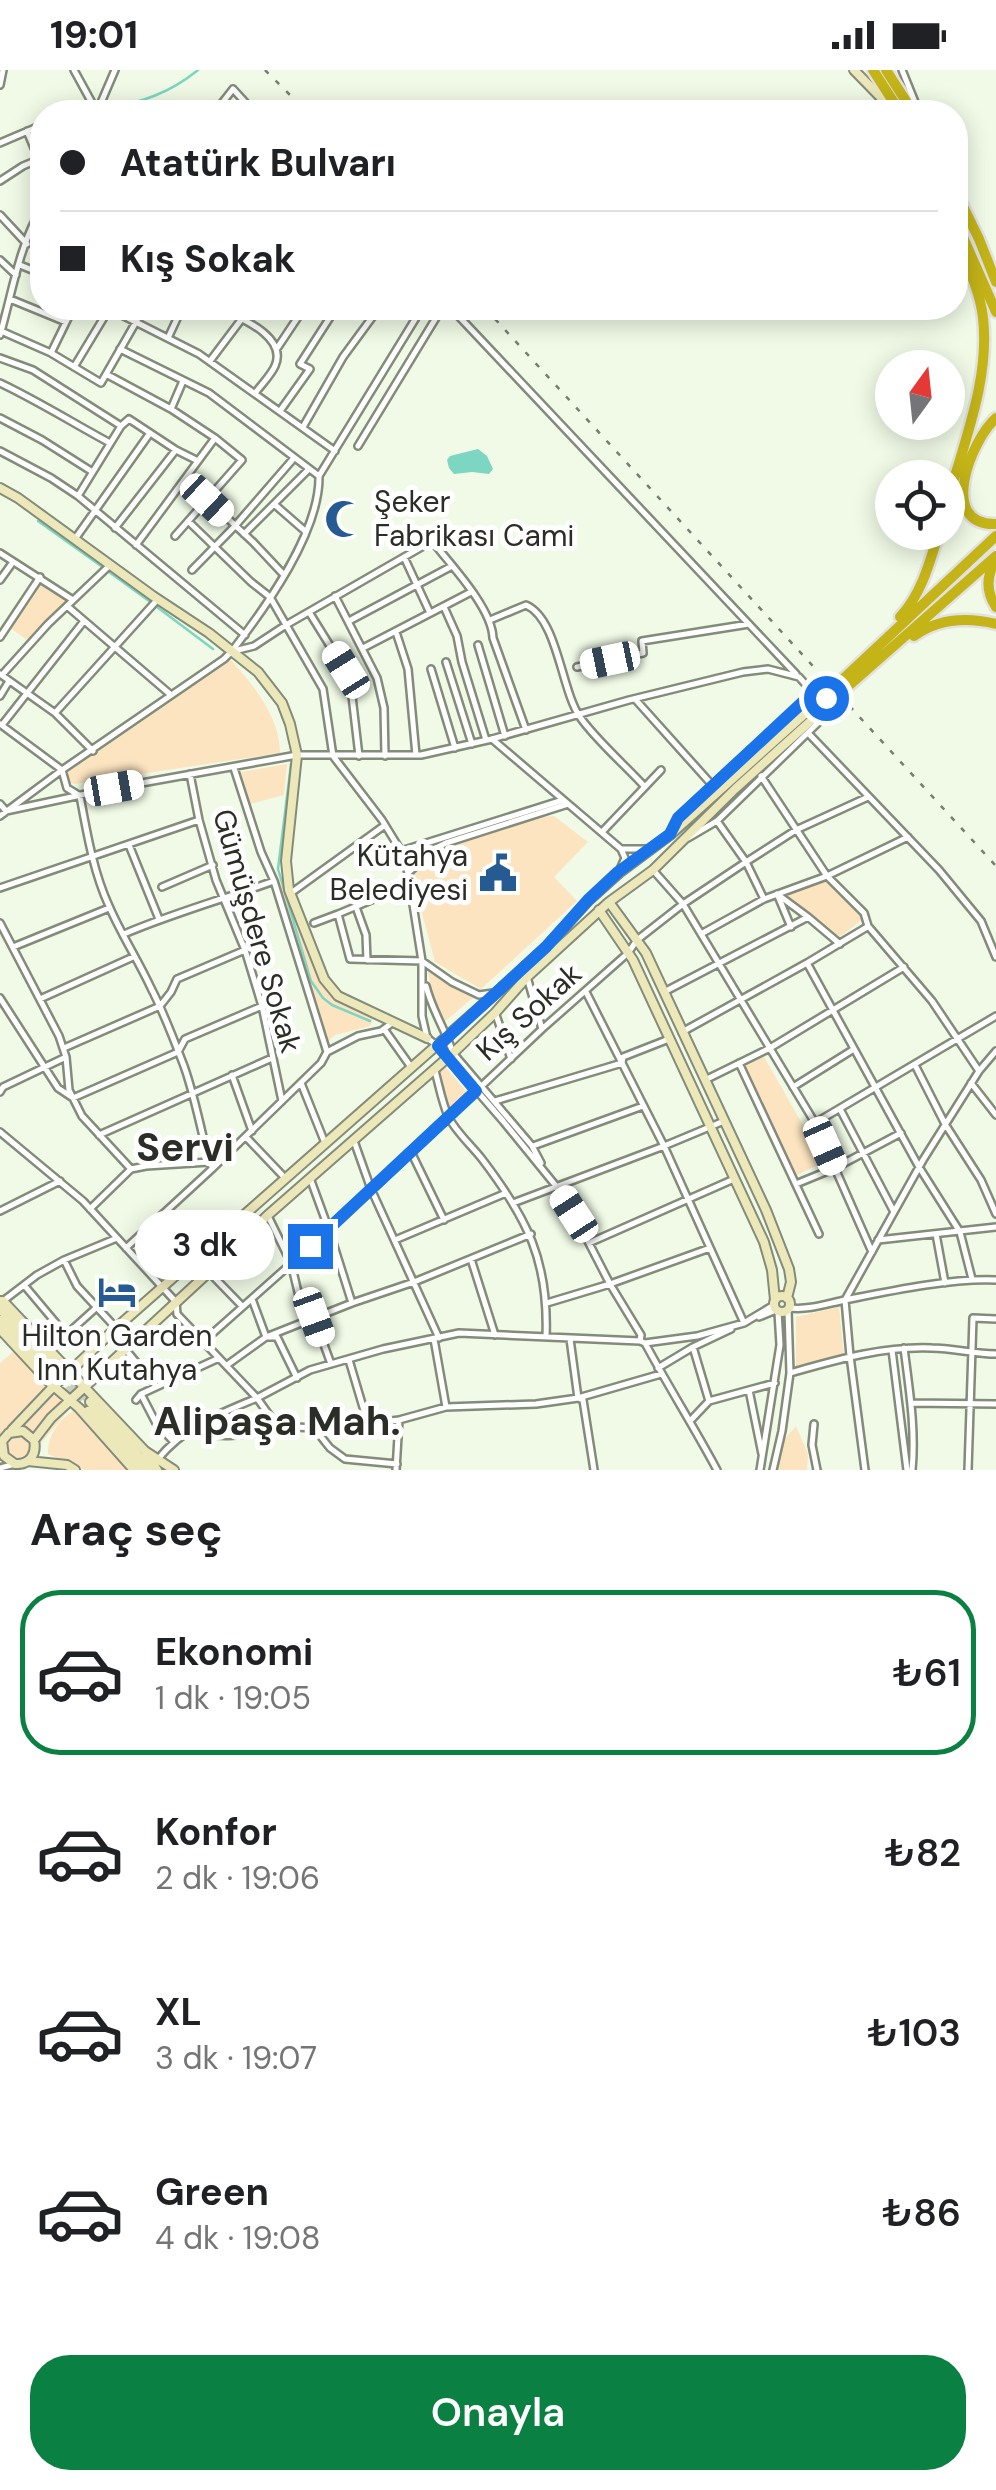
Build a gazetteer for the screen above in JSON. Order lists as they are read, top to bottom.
{
  "streets": {
    "street": ["Gümüşdere Sokak", "Kış Sokak"]
  },
  "districts": ["Servi", "Alipaşa Mah."],
  "places": {
    "mosque": ["Şeker Fabrikası Cami"],
    "public building": ["Kütahya Belediyesi"],
    "hotel": ["Hilton Garden Inn Kutahya"]
  },
  "north": "top",
  "page": {
    "status": "19:01",
    "banner": ["Atatürk Bulvarı", "Kış Sokak"],
    "bubble": "3 dk",
    "heading": "Araç seç",
    "list": [
      {
        "name": "Ekonomi",
        "note": "1 dk · 19:05",
        "value": "₺61"
      },
      {
        "name": "Konfor",
        "note": "2 dk · 19:06",
        "value": "₺82"
      },
      {
        "name": "XL",
        "note": "3 dk · 19:07",
        "value": "₺103"
      },
      {
        "name": "Green",
        "note": "4 dk · 19:08",
        "value": "₺86"
      }
    ],
    "buttons": "Onayla"
  }
}
